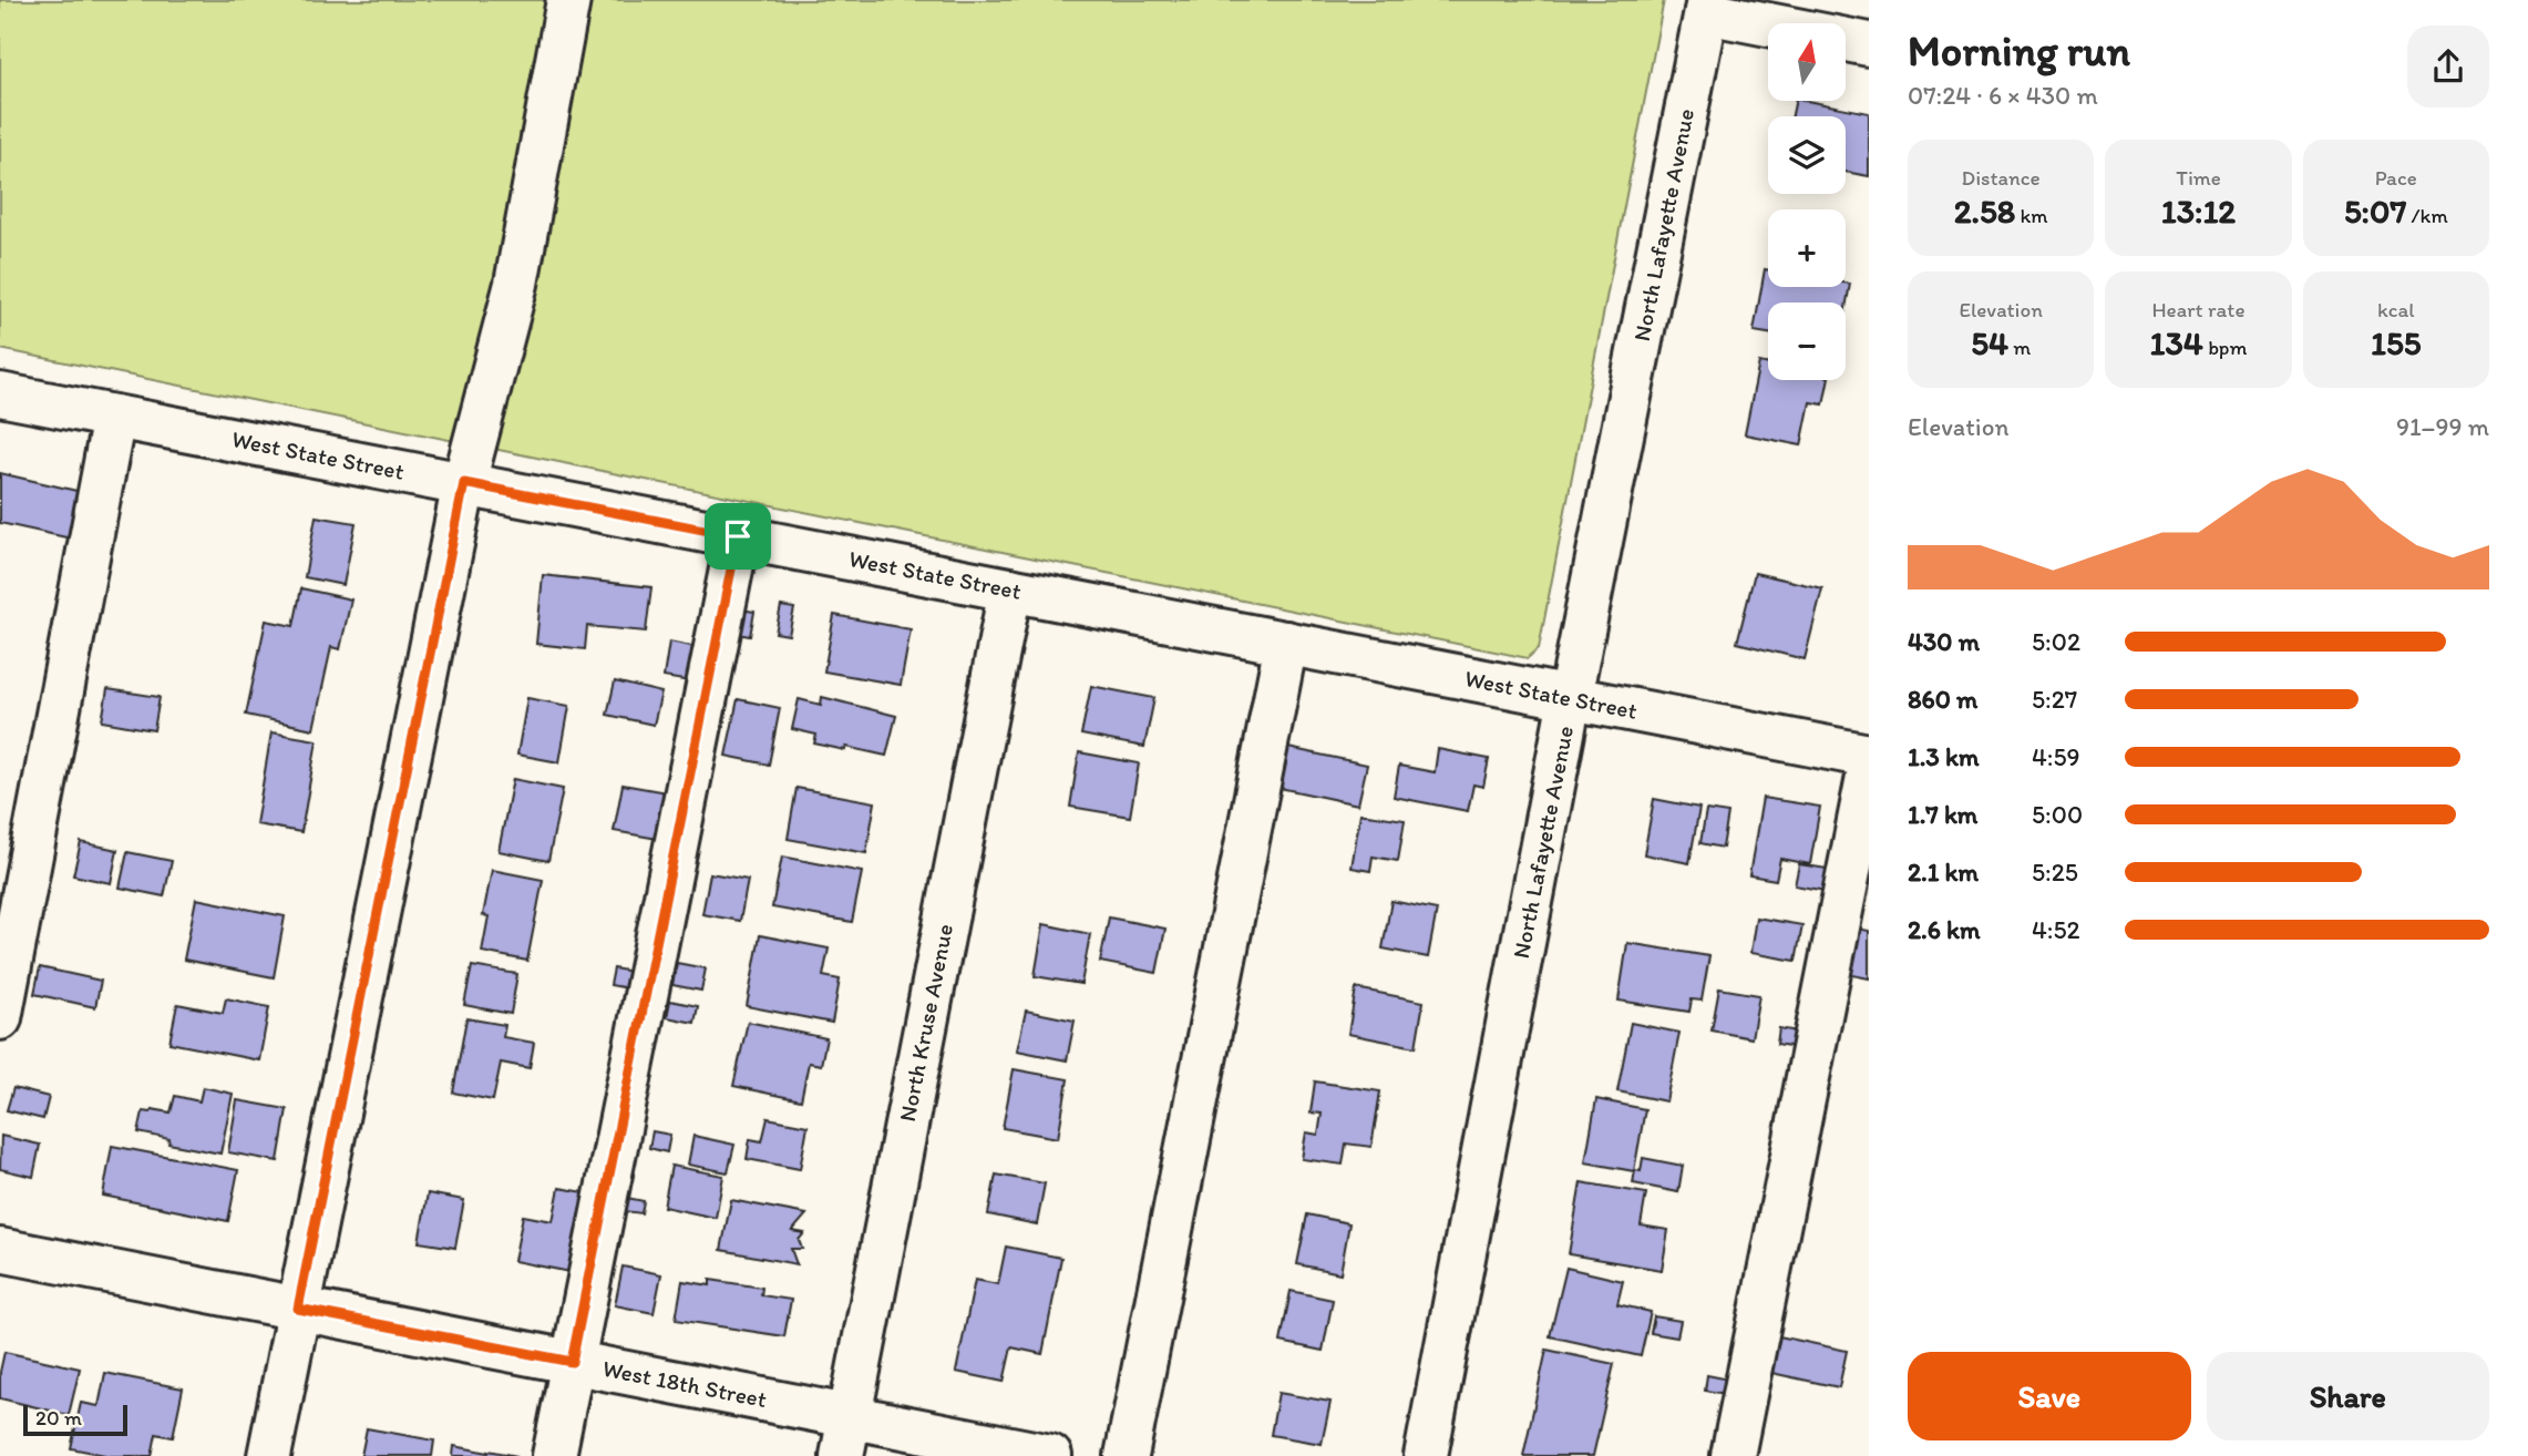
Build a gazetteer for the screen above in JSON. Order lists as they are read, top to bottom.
{
  "streets": {
    "street": [
      "North Lafayette Avenue",
      "West State Street",
      "North Kruse Avenue",
      "West 18th Street"
    ]
  },
  "crossings": [
    ["North Lafayette Avenue", "West State Street"],
    ["West State Street", "North Kruse Avenue"],
    ["North Kruse Avenue", "West 18th Street"]
  ],
  "scale_bar": "20 m",
  "north": "top",
  "page": {
    "heading": ["Morning run", "07:24 · 6 × 430 m"],
    "map_buttons": ["+", "−"],
    "stats": [
      ["Distance", "2.58 km"],
      ["Time", "13:12"],
      ["Pace", "5:07 /km"],
      ["Elevation", "54 m"],
      ["Heart rate", "134 bpm"],
      ["kcal", "155"]
    ],
    "chart": ["Elevation", "91–99 m"],
    "list": [
      {
        "name": "430 m",
        "note": "5:02"
      },
      {
        "name": "860 m",
        "note": "5:27"
      },
      {
        "name": "1.3 km",
        "note": "4:59"
      },
      {
        "name": "1.7 km",
        "note": "5:00"
      },
      {
        "name": "2.1 km",
        "note": "5:25"
      },
      {
        "name": "2.6 km",
        "note": "4:52"
      }
    ],
    "buttons": ["Save", "Share"],
    "scale": "20 m"
  }
}
